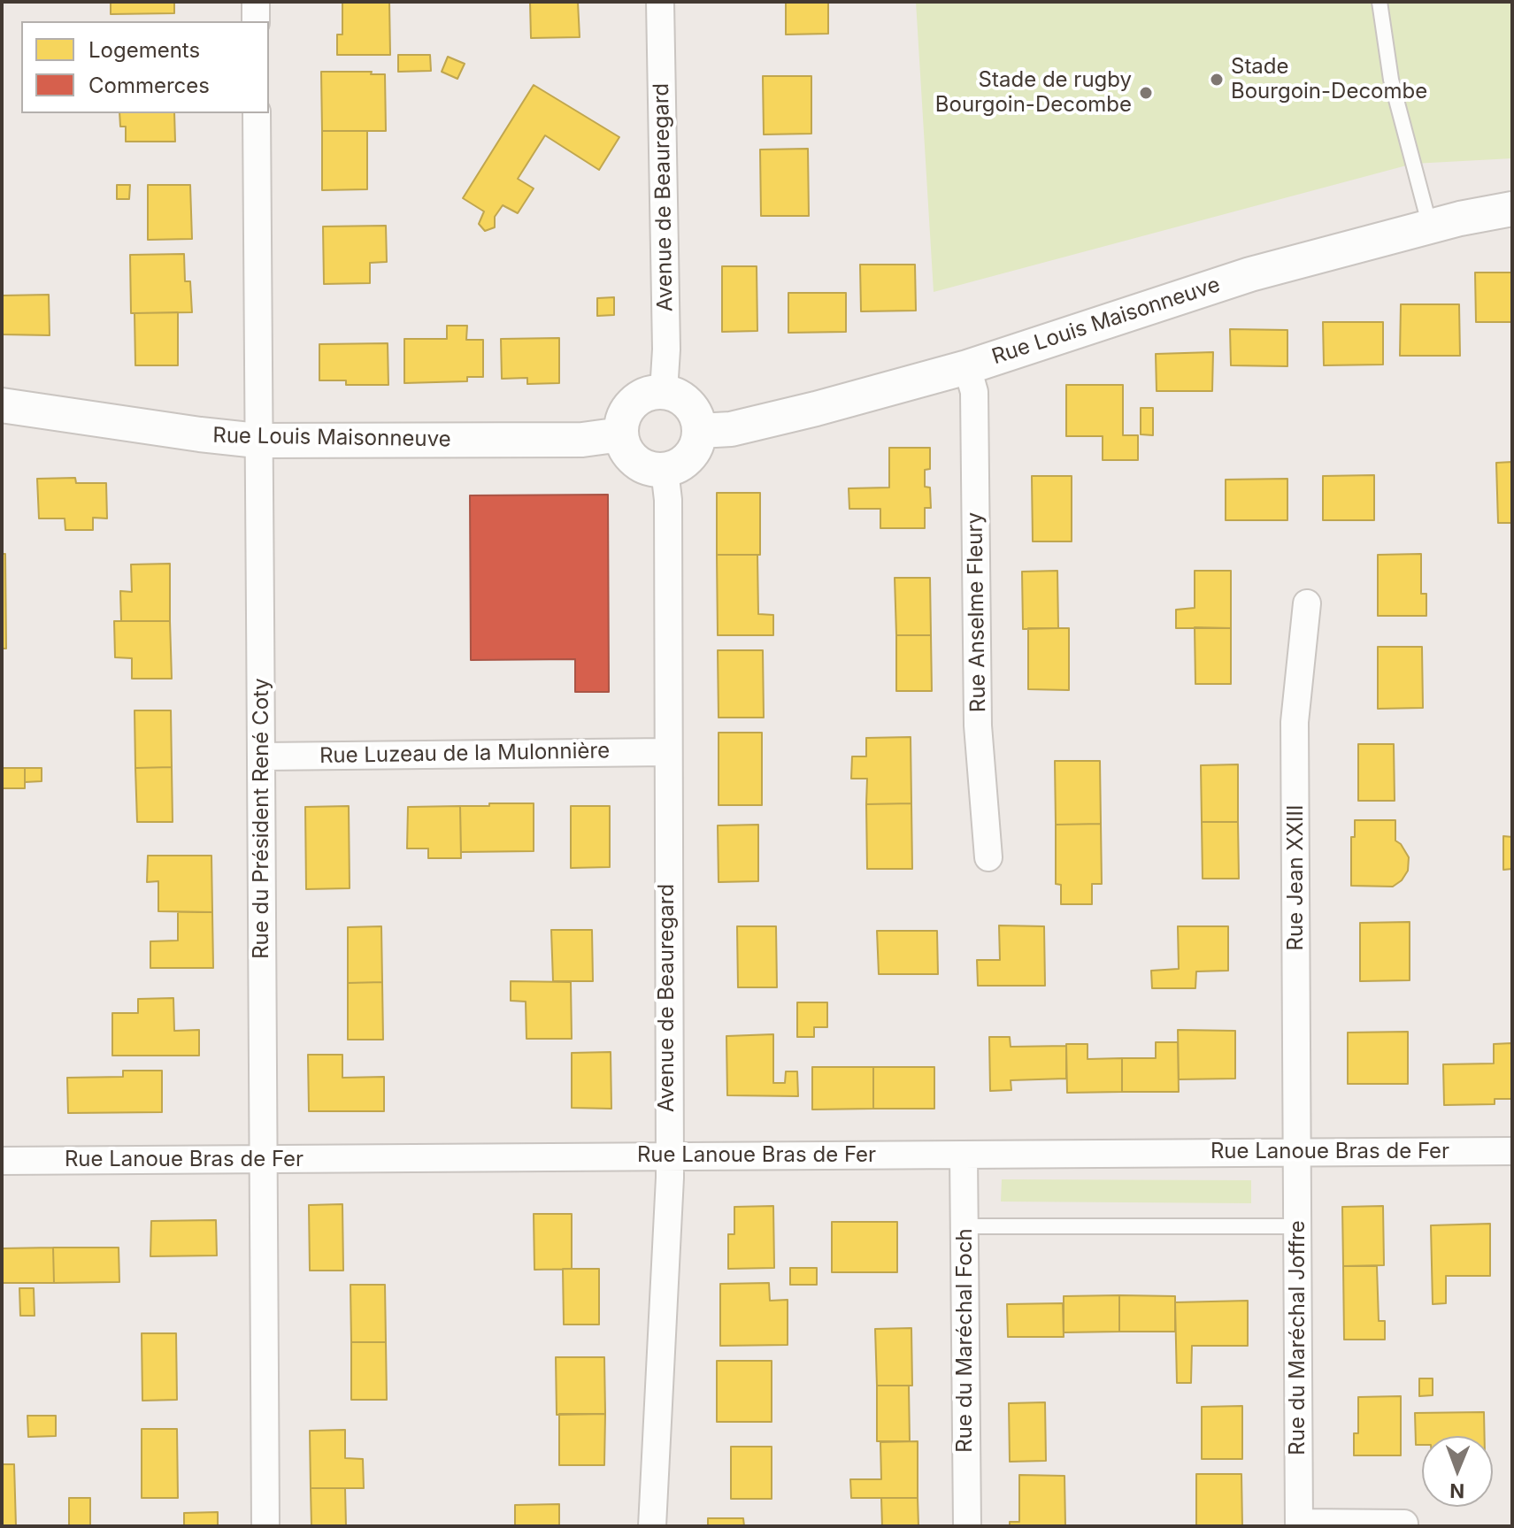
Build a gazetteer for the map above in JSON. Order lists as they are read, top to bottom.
{
  "streets": {
    "street": [
      "Avenue de Beauregard",
      "Rue Louis Maisonneuve",
      "Rue Anselme Fleury",
      "Rue Luzeau de la Mulonnière",
      "Rue du Président René Coty",
      "Rue Jean XXIII",
      "Rue Lanoue Bras de Fer",
      "Rue du Maréchal Joffre",
      "Rue du Maréchal Foch"
    ]
  },
  "crossings": [
    ["Avenue de Beauregard", "Rue Louis Maisonneuve"],
    ["Avenue de Beauregard", "Rue Luzeau de la Mulonnière"],
    ["Avenue de Beauregard", "Rue Lanoue Bras de Fer"],
    ["Rue Louis Maisonneuve", "Rue Anselme Fleury"],
    ["Rue Louis Maisonneuve", "Rue du Président René Coty"],
    ["Rue Luzeau de la Mulonnière", "Rue du Président René Coty"],
    ["Rue du Président René Coty", "Rue Lanoue Bras de Fer"],
    ["Rue Jean XXIII", "Rue Lanoue Bras de Fer"],
    ["Rue Jean XXIII", "Rue du Maréchal Joffre"],
    ["Rue Lanoue Bras de Fer", "Rue du Maréchal Joffre"],
    ["Rue Lanoue Bras de Fer", "Rue du Maréchal Foch"]
  ],
  "places": ["Stade Bourgoin-Decombe", "Stade de rugby Bourgoin-Decombe"],
  "legend": ["Logements", "Commerces"],
  "north": "bottom"
}
